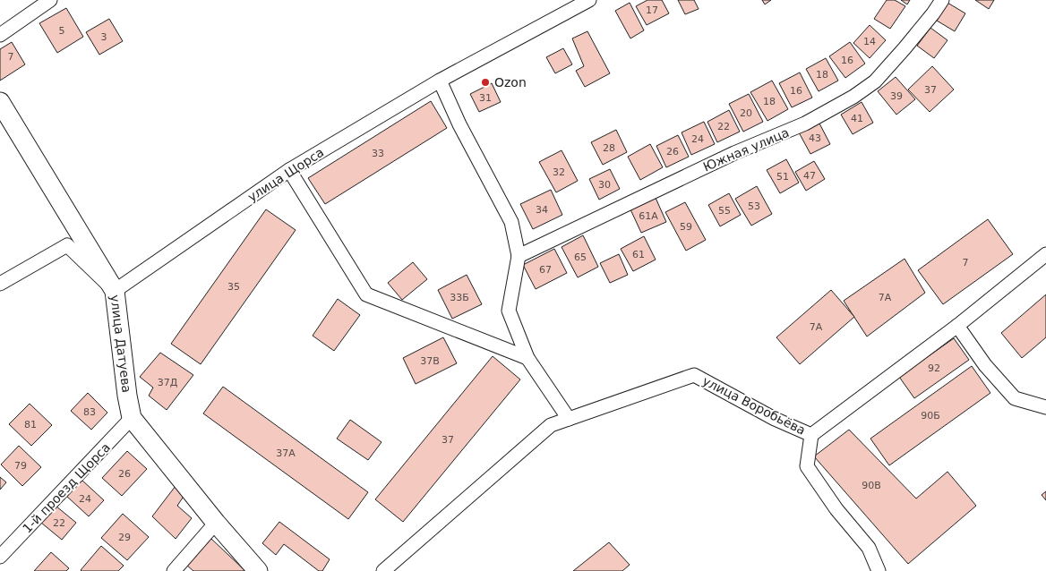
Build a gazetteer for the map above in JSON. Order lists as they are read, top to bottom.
{
  "streets": {
    "street": [
      "Южная улица",
      "улица Щорса",
      "улица Датуева",
      "улица Воробьёва",
      "1-й проезд Щорса"
    ]
  },
  "crossings": [
    ["улица Щорса", "улица Датуева"],
    ["улица Датуева", "1-й проезд Щорса"]
  ],
  "places": ["Ozon"],
  "house_numbers": [
    "17",
    "5",
    "3",
    "14",
    "7",
    "16",
    "18",
    "37",
    "16",
    "39",
    "31",
    "18",
    "20",
    "41",
    "22",
    "43",
    "24",
    "28",
    "26",
    "33",
    "32",
    "47",
    "51",
    "30",
    "53",
    "34",
    "55",
    "61А",
    "59",
    "61",
    "65",
    "7",
    "67",
    "35",
    "33Б",
    "7А",
    "7А",
    "37В",
    "92",
    "37Д",
    "83",
    "90Б",
    "81",
    "37",
    "37А",
    "79",
    "26",
    "90В",
    "24",
    "22",
    "29"
  ]
}
